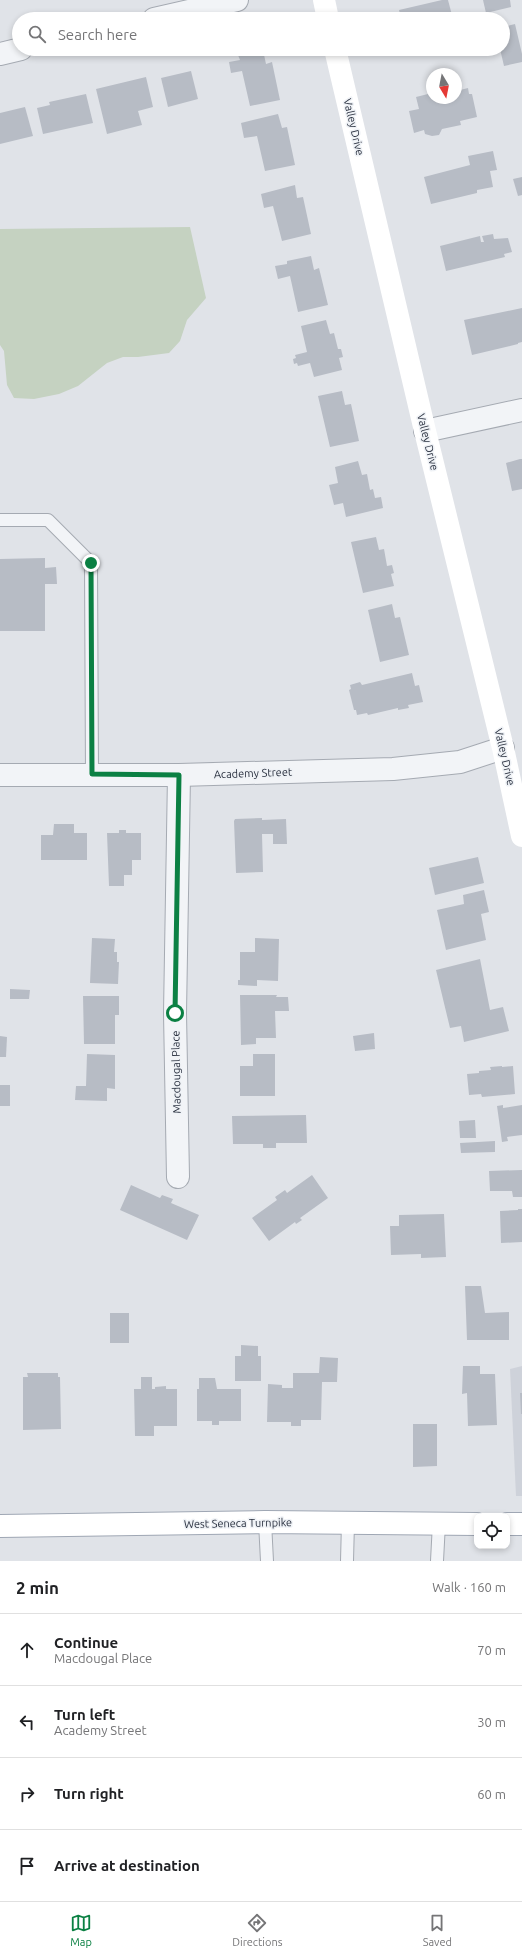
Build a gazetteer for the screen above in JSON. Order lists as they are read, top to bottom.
{
  "streets": {
    "main road": ["Valley Drive", "West Seneca Turnpike"],
    "street": ["Academy Street", "Macdougal Place"]
  },
  "crossings": [
    ["Valley Drive", "Academy Street"],
    ["Academy Street", "Macdougal Place"]
  ],
  "north": "bottom",
  "page": {
    "search": "Search here",
    "heading": ["2 min", "Walk · 160 m"],
    "list": [
      ["Continue", "Macdougal Place", "70 m"],
      ["Turn left", "Academy Street", "30 m"],
      ["Turn right", "60 m"],
      "Arrive at destination"
    ],
    "nav": ["Map", "Directions", "Saved"]
  }
}
